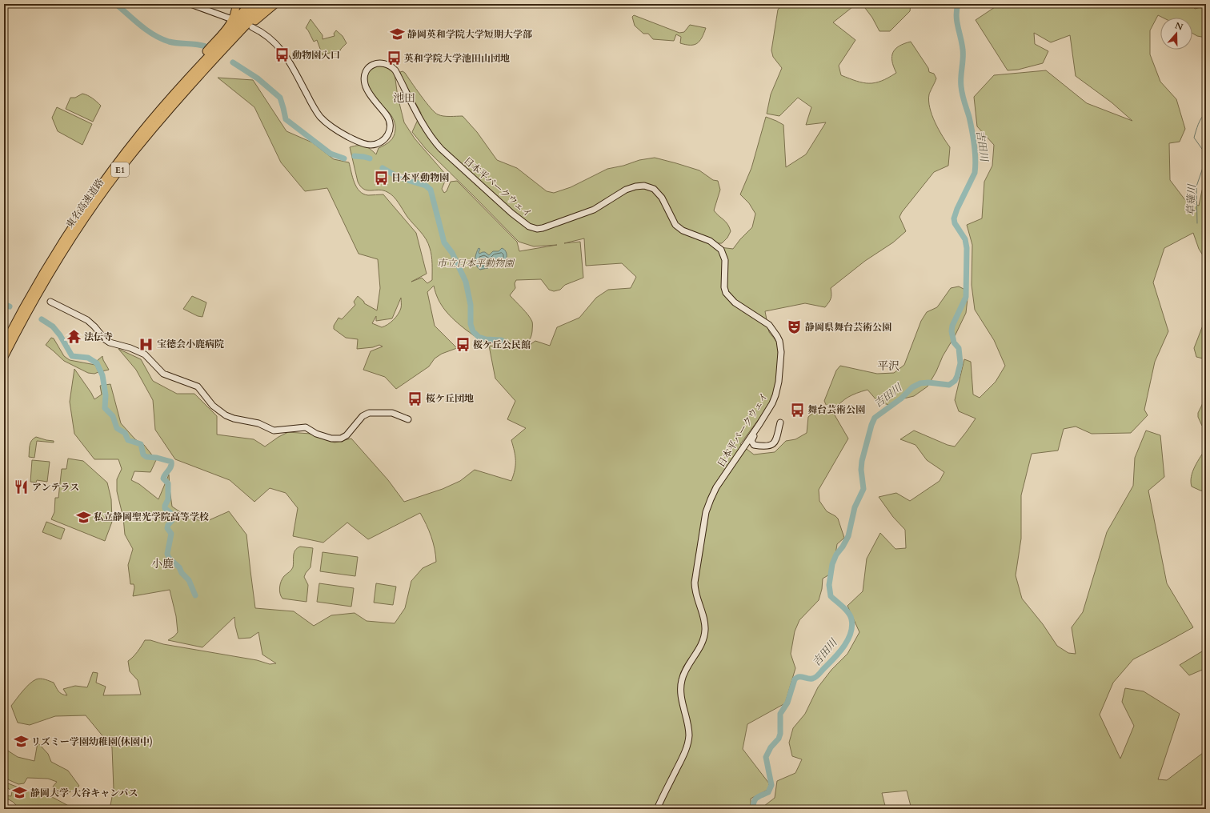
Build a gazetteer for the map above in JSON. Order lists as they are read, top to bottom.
{
  "streets": {
    "highway": ["E1", "東名高速道路"],
    "street": ["日本平パークウェイ"]
  },
  "districts": ["池田", "平沢", "小鹿"],
  "water": ["吉田川", "草薙川"],
  "parks": ["市立日本平動物園"],
  "places": {
    "school or university": [
      "静岡英和学院大学短期大学部",
      "私立静岡聖光学院高等学校",
      "リズミー学園幼稚園(休園中)",
      "静岡大学 大谷キャンパス"
    ],
    "bus stop": [
      "動物園入口",
      "英和学院大学池田山団地",
      "日本平動物園",
      "桜ケ丘公民館",
      "桜ケ丘団地",
      "舞台芸術公園"
    ],
    "theatre": ["静岡県舞台芸術公園"],
    "temple": ["法伝寺"],
    "hospital": ["宝徳会小鹿病院"],
    "restaurant": ["アンテラス"]
  },
  "north": "top"
}
